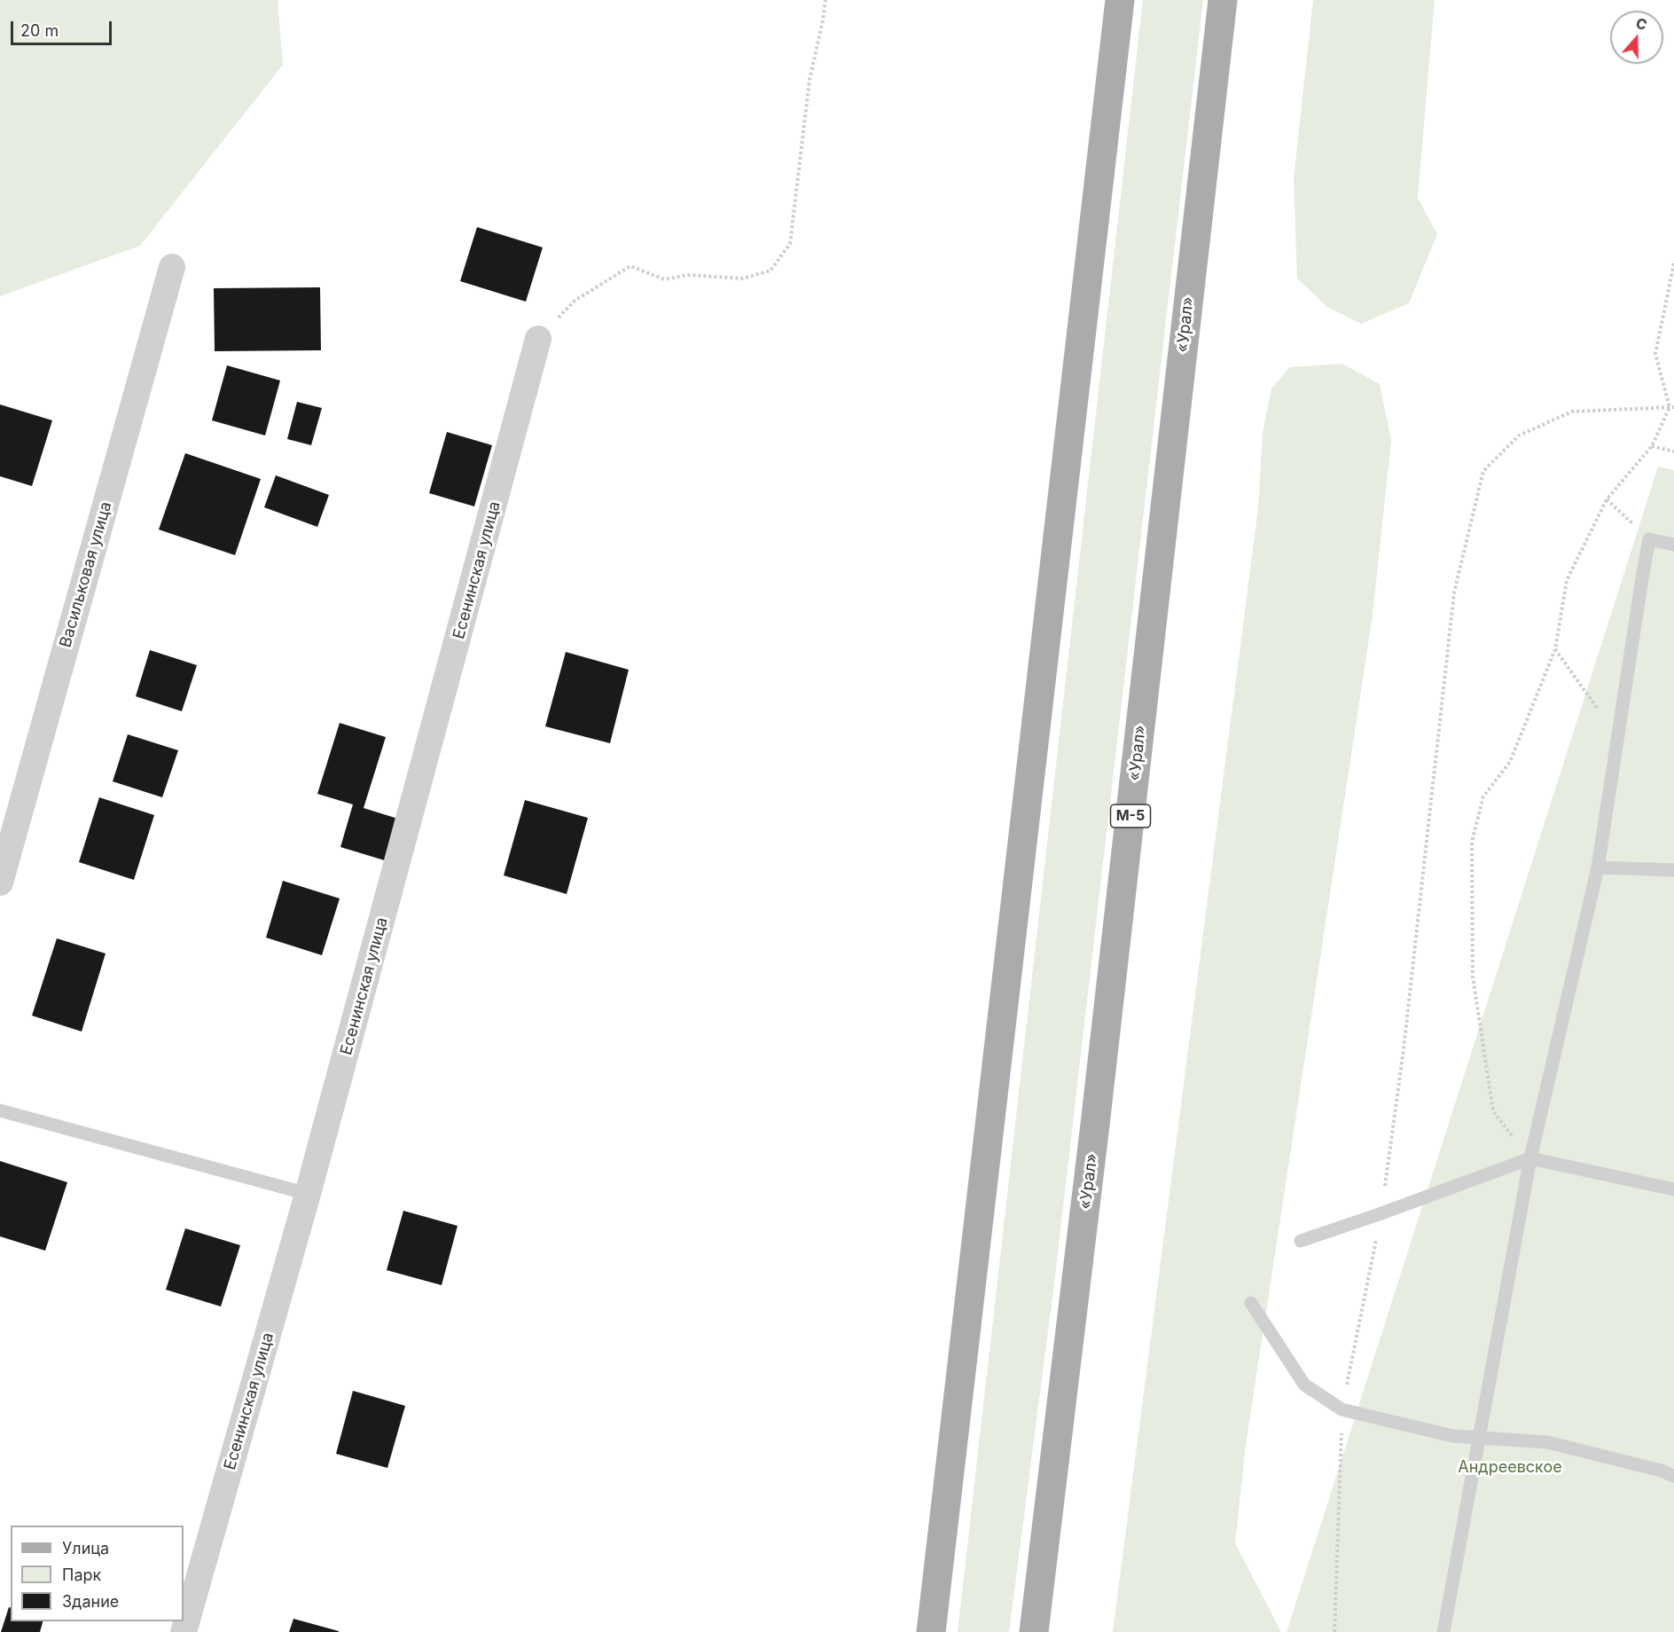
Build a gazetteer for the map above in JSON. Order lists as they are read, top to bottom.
{
  "streets": {
    "main road": ["«Урал»", "М-5"],
    "street": ["Есенинская улица", "Васильковая улица"]
  },
  "parks": ["Андреевское"],
  "legend": ["Улица", "Парк", "Здание"],
  "scale_bar": "20 m",
  "north": "top"
}
